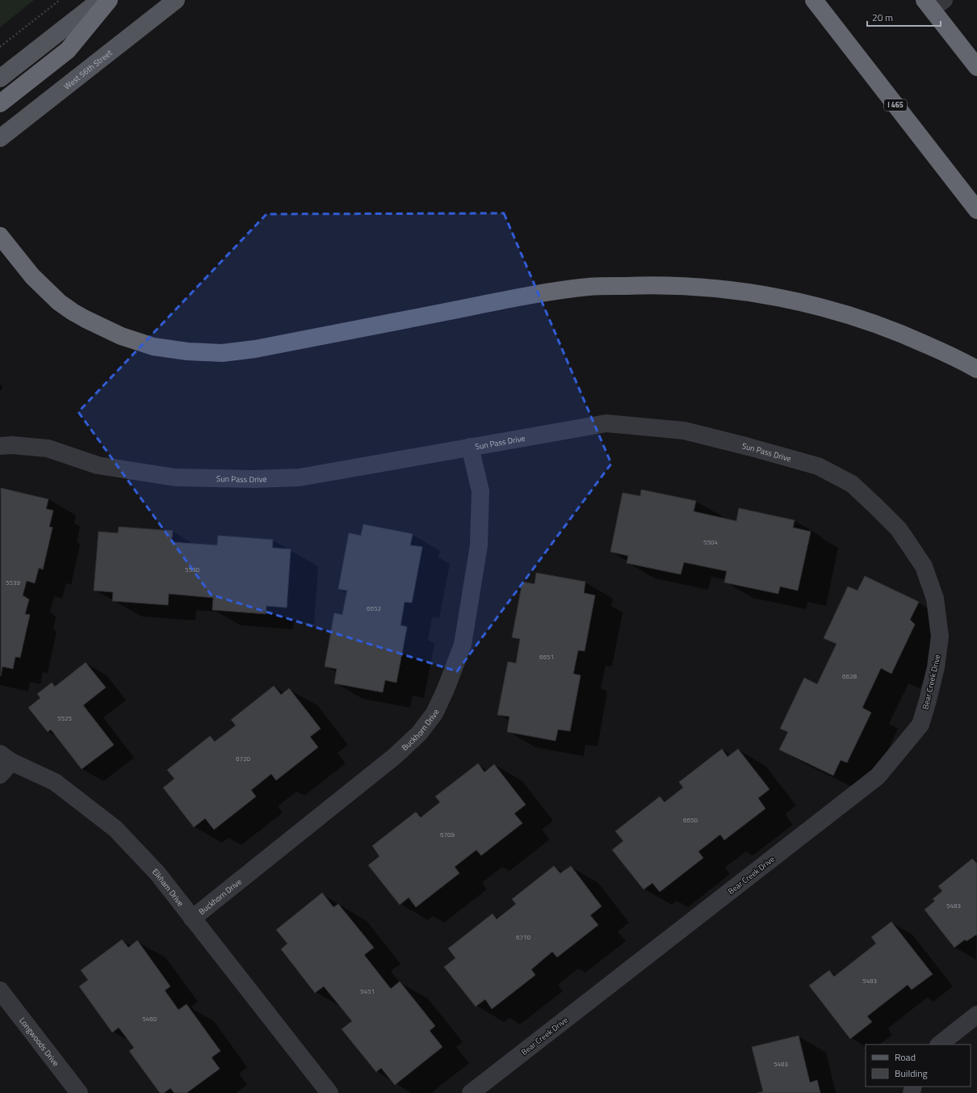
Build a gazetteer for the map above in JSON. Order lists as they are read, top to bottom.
{
  "streets": {
    "highway": ["I 465"],
    "main road": ["West 56th Street"],
    "street": [
      "Sun Pass Drive",
      "Bear Creek Drive",
      "Buckhorn Drive",
      "Elkham Drive",
      "Longwoods Drive"
    ]
  },
  "crossings": [
    ["Sun Pass Drive", "Bear Creek Drive"],
    ["Sun Pass Drive", "Buckhorn Drive"],
    ["Buckhorn Drive", "Elkham Drive"]
  ],
  "house_numbers": [
    "5504",
    "5530",
    "5539",
    "6652",
    "6651",
    "6628",
    "5525",
    "6720",
    "6650",
    "6709",
    "5483",
    "6710",
    "5483",
    "5451",
    "5460",
    "5483"
  ],
  "legend": ["Road", "Building"],
  "scale_bar": "20 m"
}
